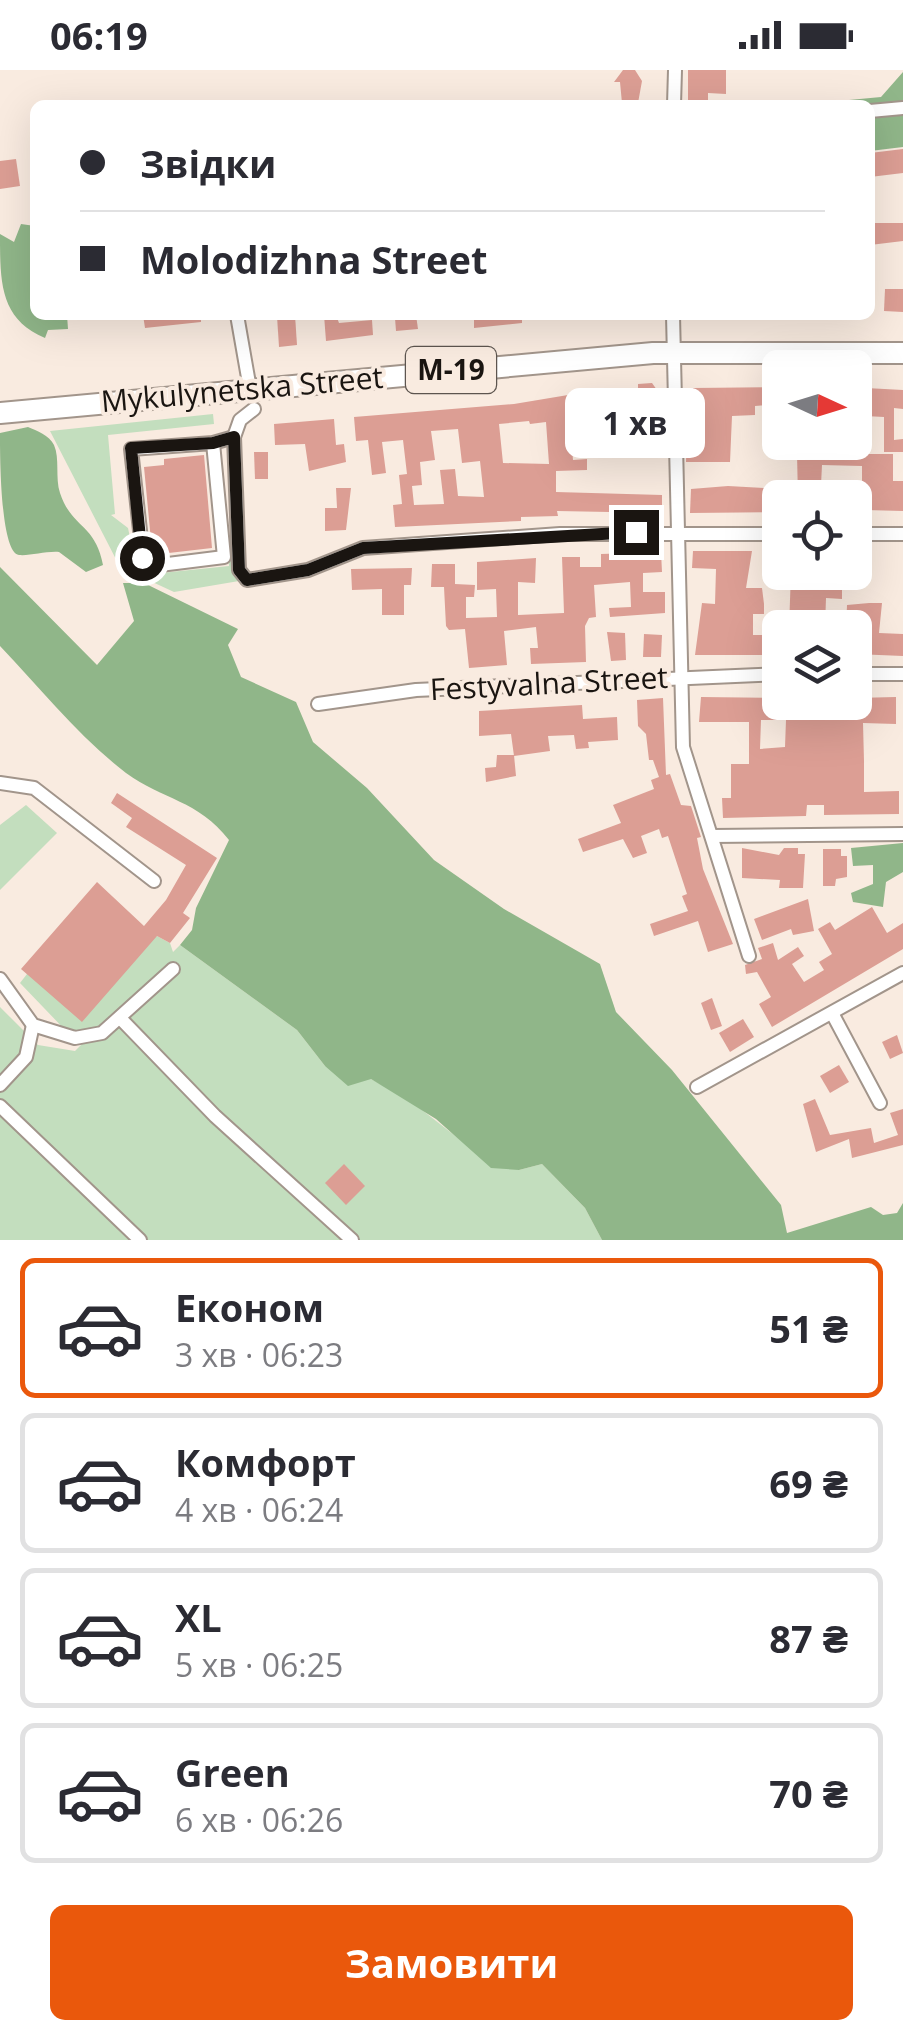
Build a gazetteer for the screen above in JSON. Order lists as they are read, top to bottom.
{
  "streets": {
    "highway": ["М-19", "Mykulynetska Street"],
    "street": ["Festyvalna Street"]
  },
  "north": "right",
  "page": {
    "status": "06:19",
    "banner": ["Звідки", "Molodizhna Street"],
    "bubble": "1 хв",
    "list": [
      {
        "name": "Економ",
        "note": "3 хв · 06:23",
        "value": "51 ₴"
      },
      {
        "name": "Комфорт",
        "note": "4 хв · 06:24",
        "value": "69 ₴"
      },
      {
        "name": "XL",
        "note": "5 хв · 06:25",
        "value": "87 ₴"
      },
      {
        "name": "Green",
        "note": "6 хв · 06:26",
        "value": "70 ₴"
      }
    ],
    "buttons": "Замовити"
  }
}
